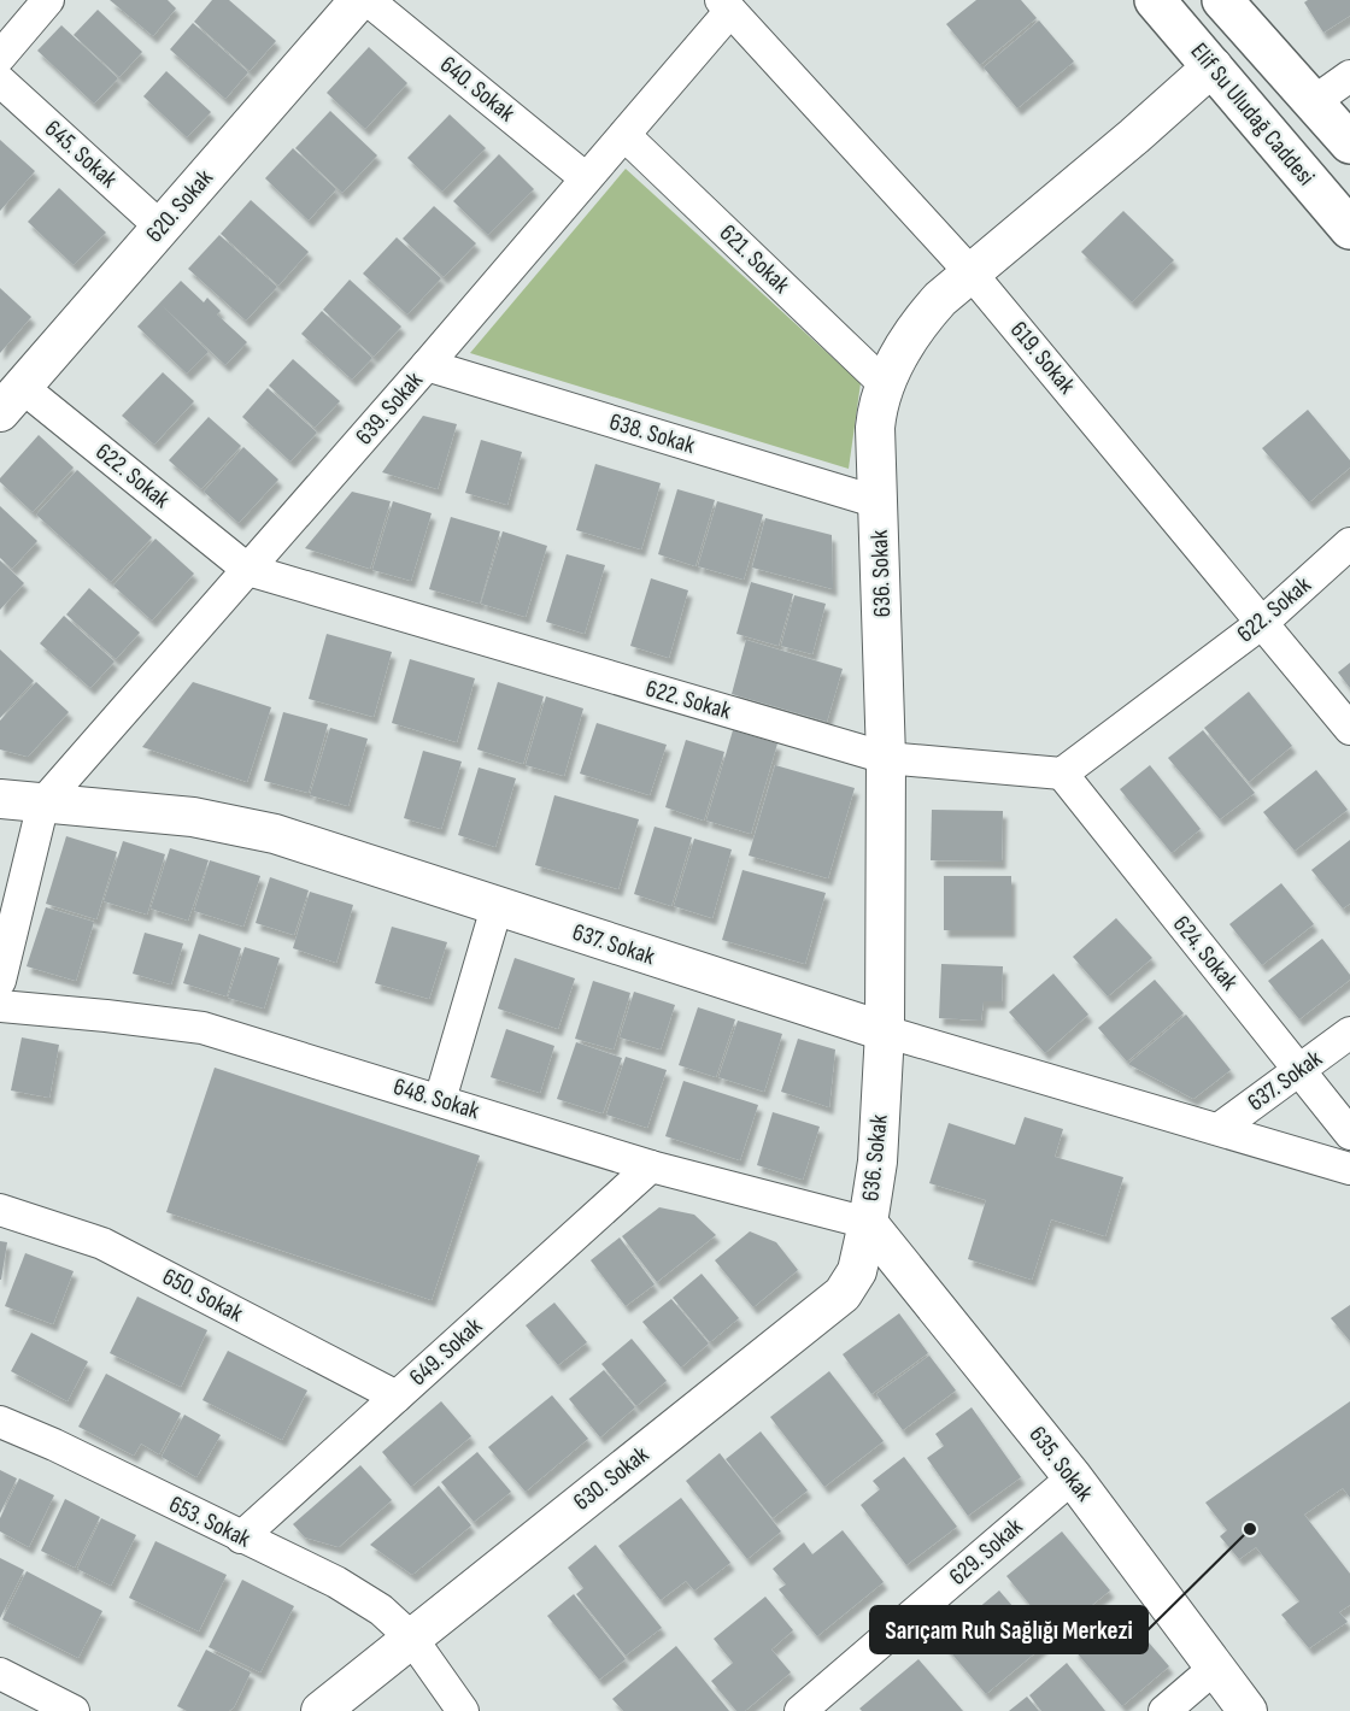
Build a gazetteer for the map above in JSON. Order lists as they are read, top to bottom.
{
  "streets": {
    "main road": ["Elif Su Uludağ Caddesi"],
    "street": [
      "640. Sokak",
      "645. Sokak",
      "620. Sokak",
      "621. Sokak",
      "619. Sokak",
      "639. Sokak",
      "638. Sokak",
      "622. Sokak",
      "636. Sokak",
      "637. Sokak",
      "624. Sokak",
      "648. Sokak",
      "650. Sokak",
      "649. Sokak",
      "635. Sokak",
      "630. Sokak",
      "653. Sokak",
      "629. Sokak"
    ]
  },
  "crossings": [
    ["640. Sokak", "639. Sokak"],
    ["Elif Su Uludağ Caddesi", "636. Sokak"],
    ["645. Sokak", "620. Sokak"],
    ["620. Sokak", "622. Sokak"],
    ["621. Sokak", "639. Sokak"],
    ["621. Sokak", "636. Sokak"],
    ["619. Sokak", "639. Sokak"],
    ["619. Sokak", "622. Sokak"],
    ["619. Sokak", "636. Sokak"],
    ["639. Sokak", "638. Sokak"],
    ["639. Sokak", "622. Sokak"],
    ["639. Sokak", "637. Sokak"],
    ["638. Sokak", "636. Sokak"],
    ["622. Sokak", "636. Sokak"],
    ["622. Sokak", "624. Sokak"],
    ["636. Sokak", "637. Sokak"],
    ["636. Sokak", "648. Sokak"],
    ["636. Sokak", "635. Sokak"],
    ["636. Sokak", "630. Sokak"],
    ["637. Sokak", "624. Sokak"],
    ["648. Sokak", "649. Sokak"],
    ["648. Sokak", "635. Sokak"],
    ["648. Sokak", "630. Sokak"],
    ["650. Sokak", "649. Sokak"],
    ["649. Sokak", "653. Sokak"],
    ["635. Sokak", "630. Sokak"],
    ["635. Sokak", "629. Sokak"],
    ["630. Sokak", "653. Sokak"]
  ],
  "places": ["Sarıçam Ruh Sağlığı Merkezi"]
}
